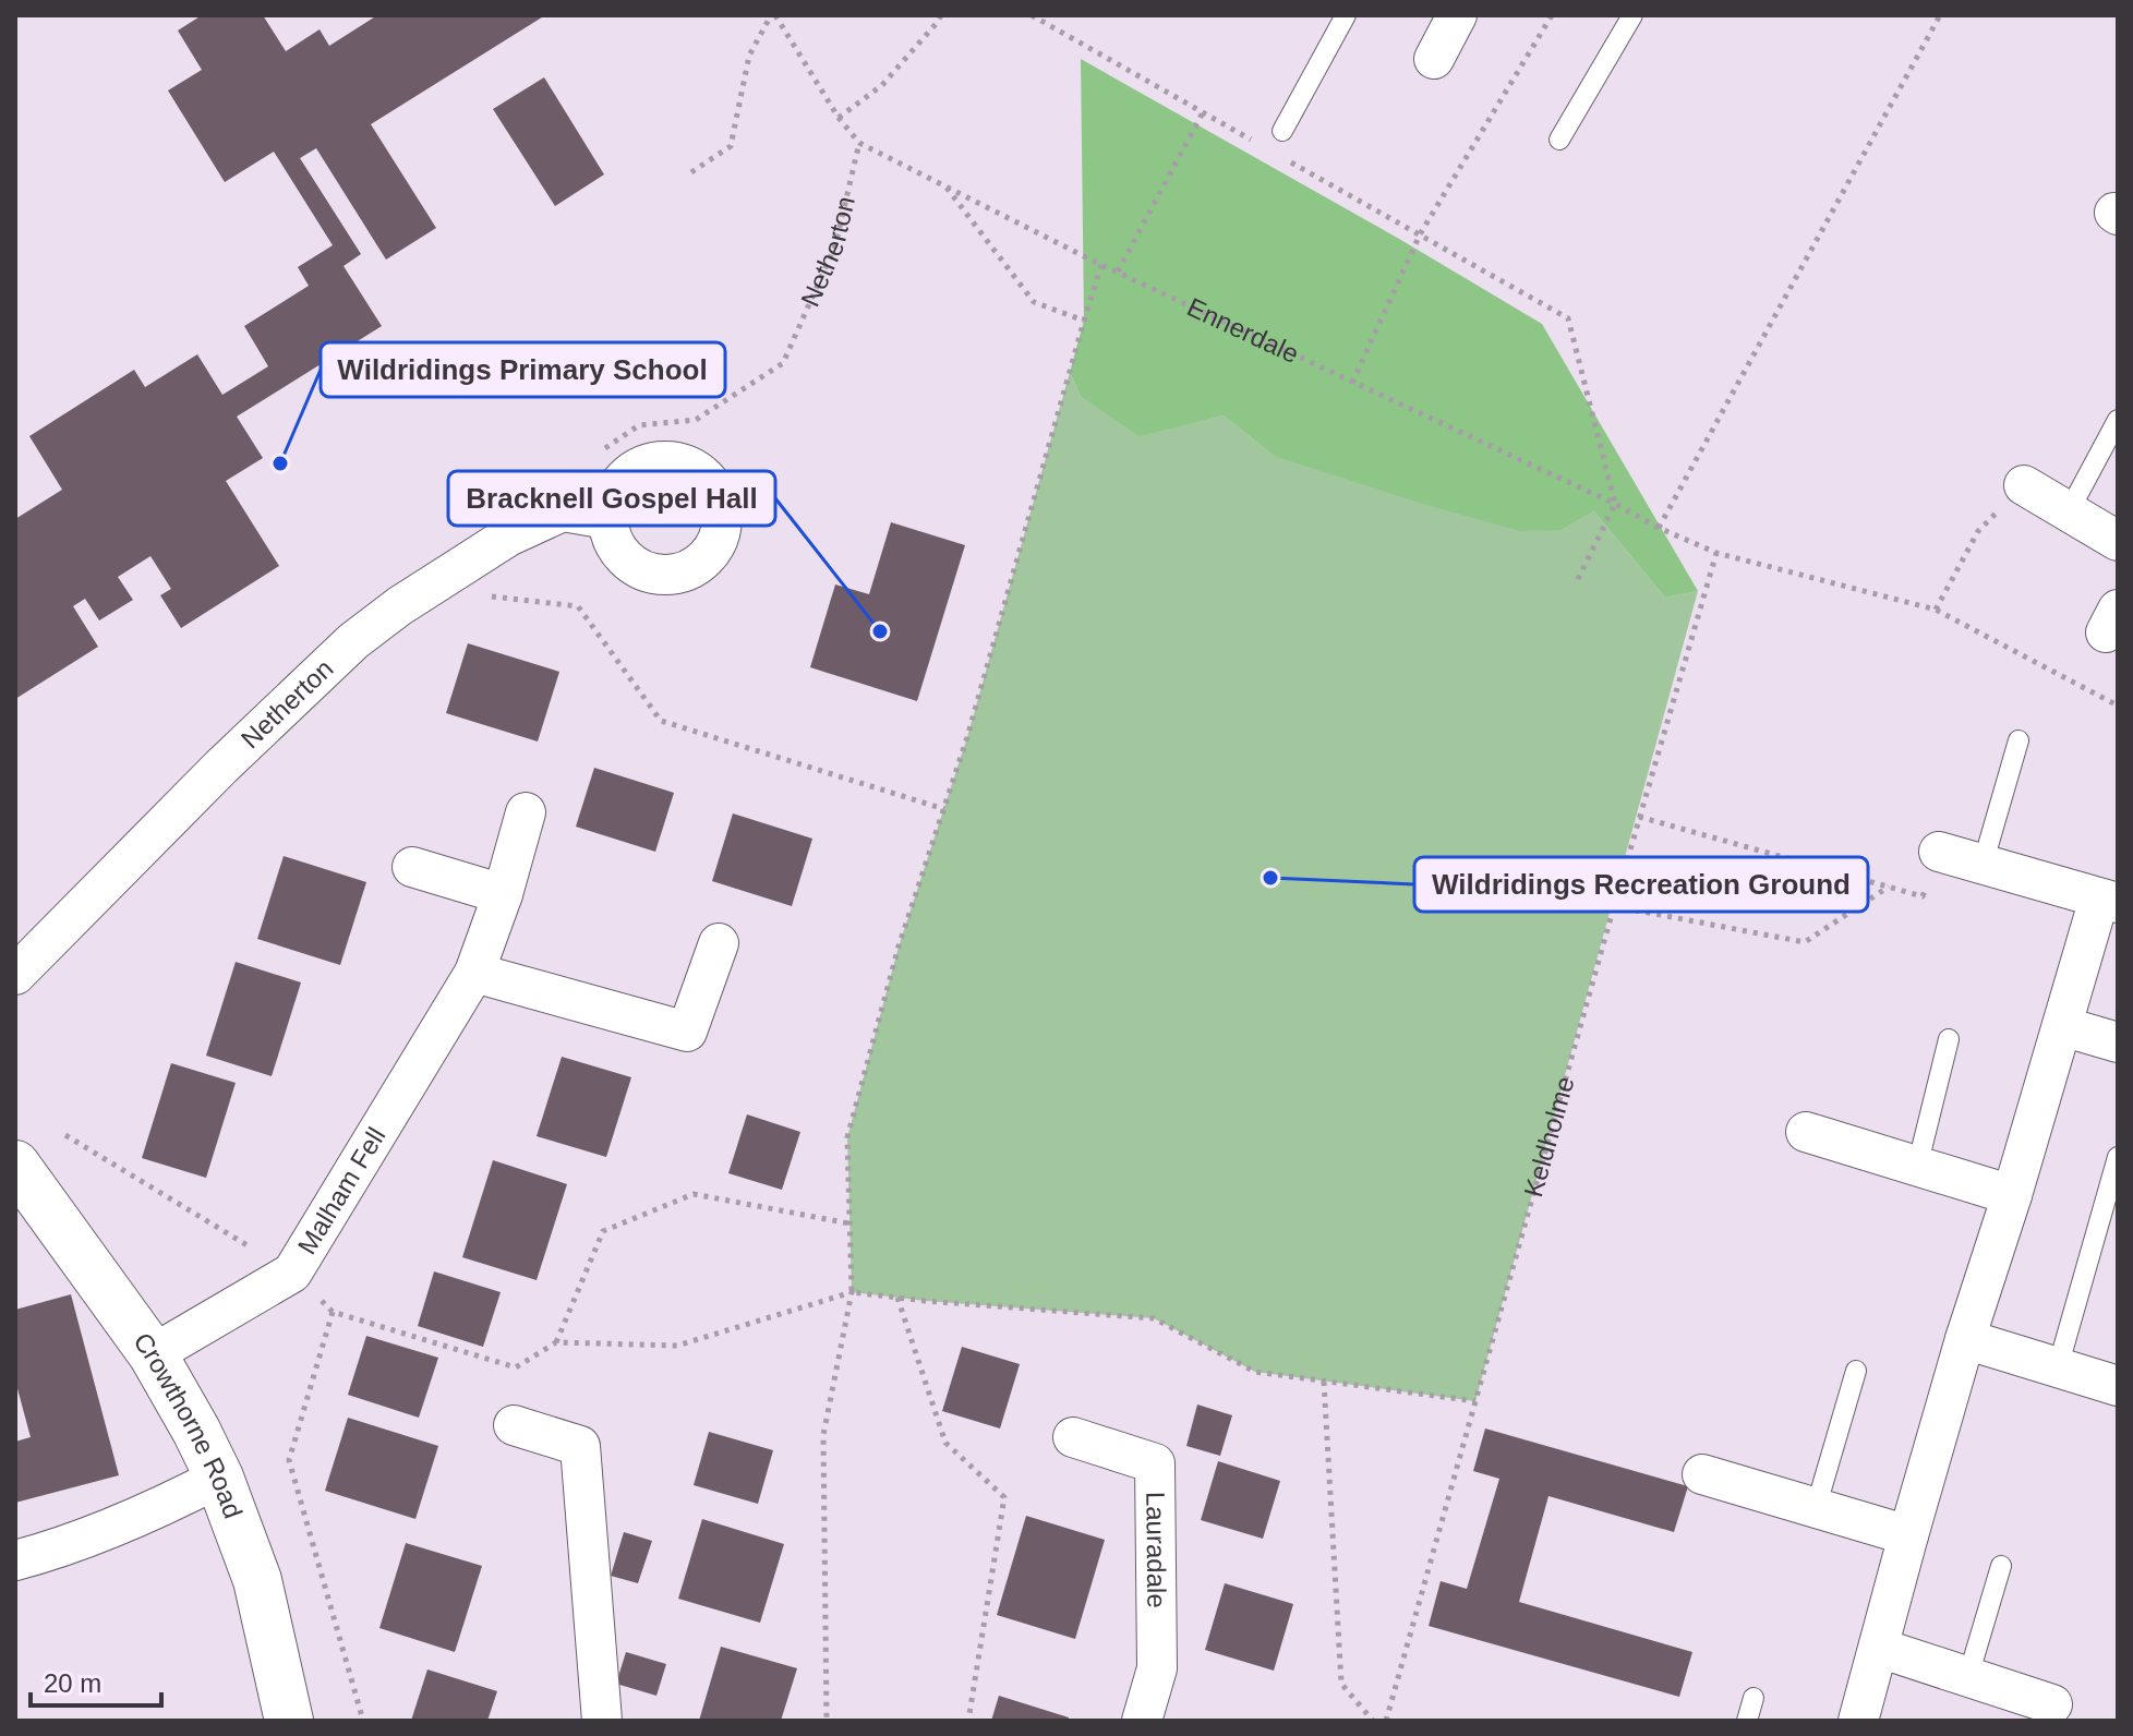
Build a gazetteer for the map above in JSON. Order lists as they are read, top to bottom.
{
  "streets": {
    "street": [
      "Netherton",
      "Malham Fell",
      "Crowthorne Road",
      "Lauradale"
    ],
    "path": ["Ennerdale", "Keldholme"]
  },
  "crossings": [
    ["Netherton", "Ennerdale"],
    ["Ennerdale", "Keldholme"],
    ["Malham Fell", "Crowthorne Road"]
  ],
  "places": ["Wildridings Primary School", "Bracknell Gospel Hall", "Wildridings Recreation Ground"],
  "scale_bar": "20 m"
}
